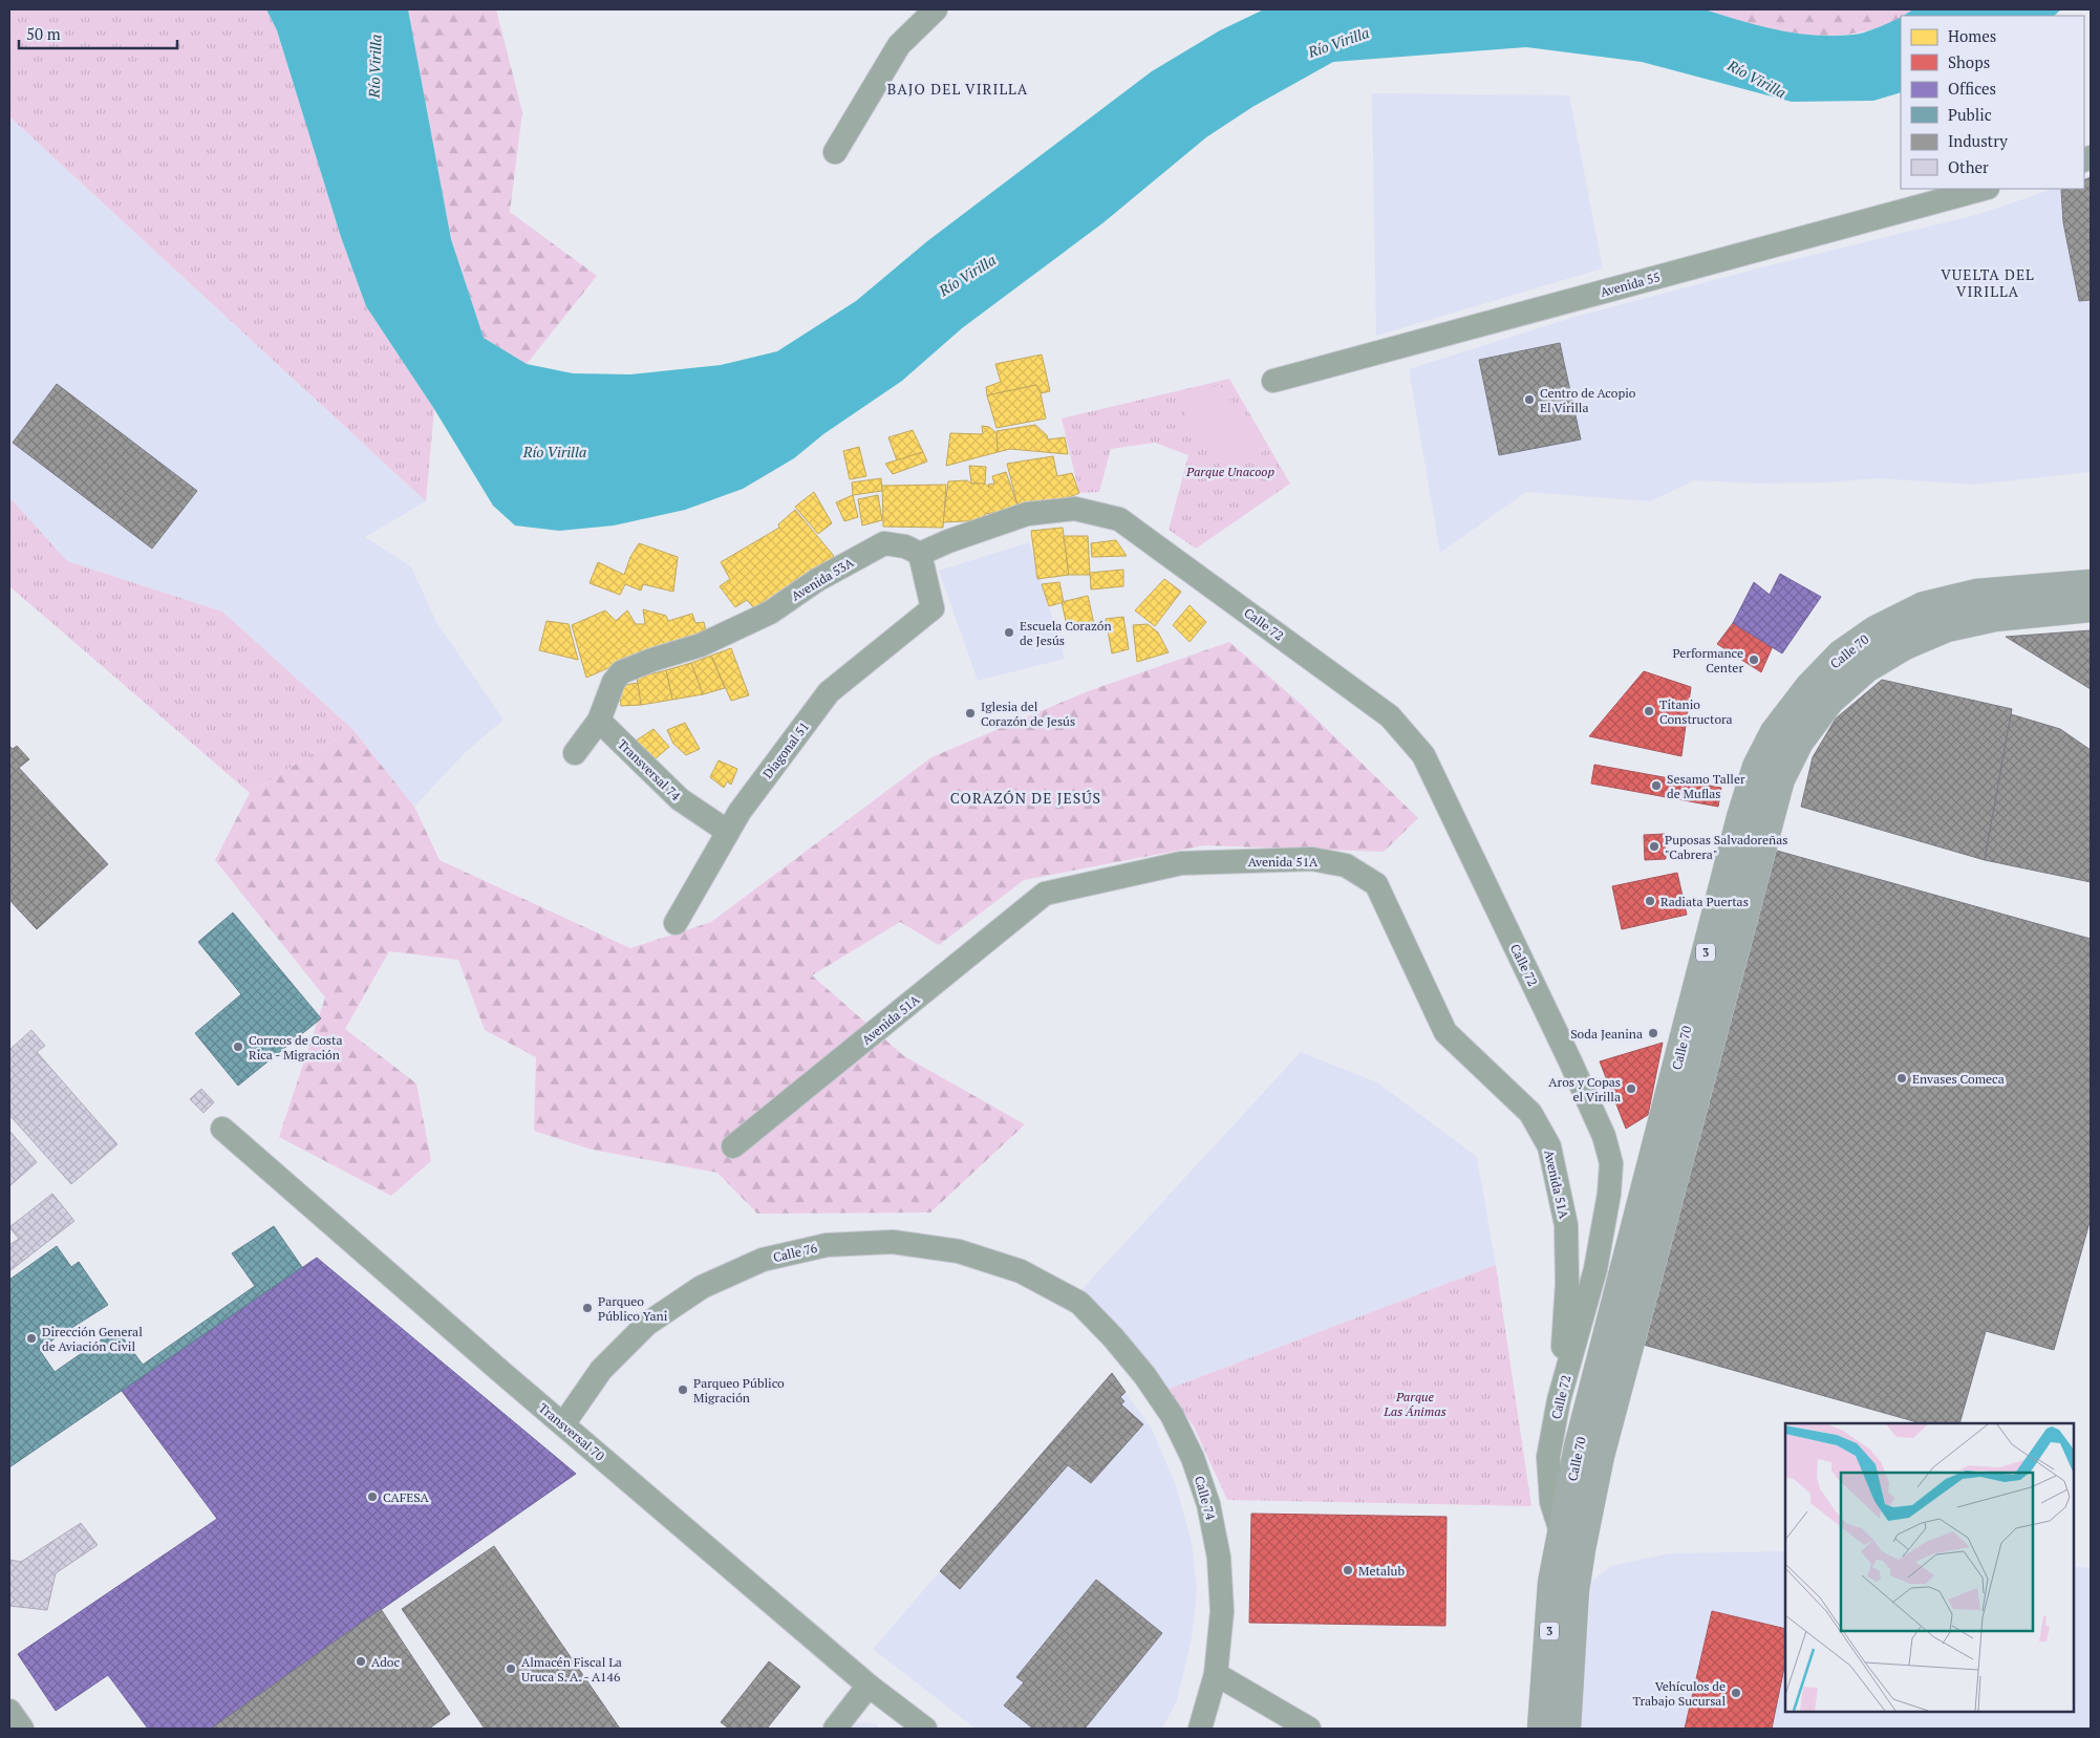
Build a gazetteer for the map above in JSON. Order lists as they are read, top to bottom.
{
  "streets": {
    "main road": ["Calle 70", "3"],
    "street": [
      "Avenida 55",
      "Avenida 53A",
      "Calle 72",
      "Diagonal 51",
      "Transversal 74",
      "Avenida 51A",
      "Calle 76",
      "Transversal 70",
      "Calle 74"
    ]
  },
  "crossings": [
    ["Avenida 53A", "Calle 72"],
    ["Avenida 53A", "Diagonal 51"],
    ["Avenida 53A", "Transversal 74"],
    ["Calle 72", "Calle 70"],
    ["Calle 72", "Diagonal 51"],
    ["Calle 72", "Avenida 51A"],
    ["Diagonal 51", "Transversal 74"],
    ["Calle 76", "Transversal 70"],
    ["Calle 76", "Calle 74"]
  ],
  "districts": ["BAJO DEL VIRILLA", "VUELTA DEL VIRILLA", "CORAZÓN DE JESÚS"],
  "water": ["Río Virilla"],
  "parks": ["Parque Unacoop", "Parque Las Ánimas"],
  "places": [
    "Centro de Acopio El Virilla",
    "Escuela Corazón de Jesús",
    "Performance Center",
    "Titanio Constructora",
    "Iglesia del Corazón de Jesús",
    "Sesamo Taller de Muflas",
    "Puposas Salvadoreñas \"Cabrera\"",
    "Radiata Puertas",
    "Soda Jeanina",
    "Correos de Costa Rica - Migración",
    "Envases Comeca",
    "Aros y Copas el Virilla",
    "Parqueo Público Yani",
    "Dirección General de Aviación Civil",
    "Parqueo Público Migración",
    "CAFESA",
    "Metalub",
    "Adoc",
    "Almacén Fiscal La Uruca S. A. - A146",
    "Vehículos de Trabajo Sucursal"
  ],
  "legend": [
    "Homes",
    "Shops",
    "Offices",
    "Public",
    "Industry",
    "Other"
  ],
  "scale_bar": "50 m"
}
